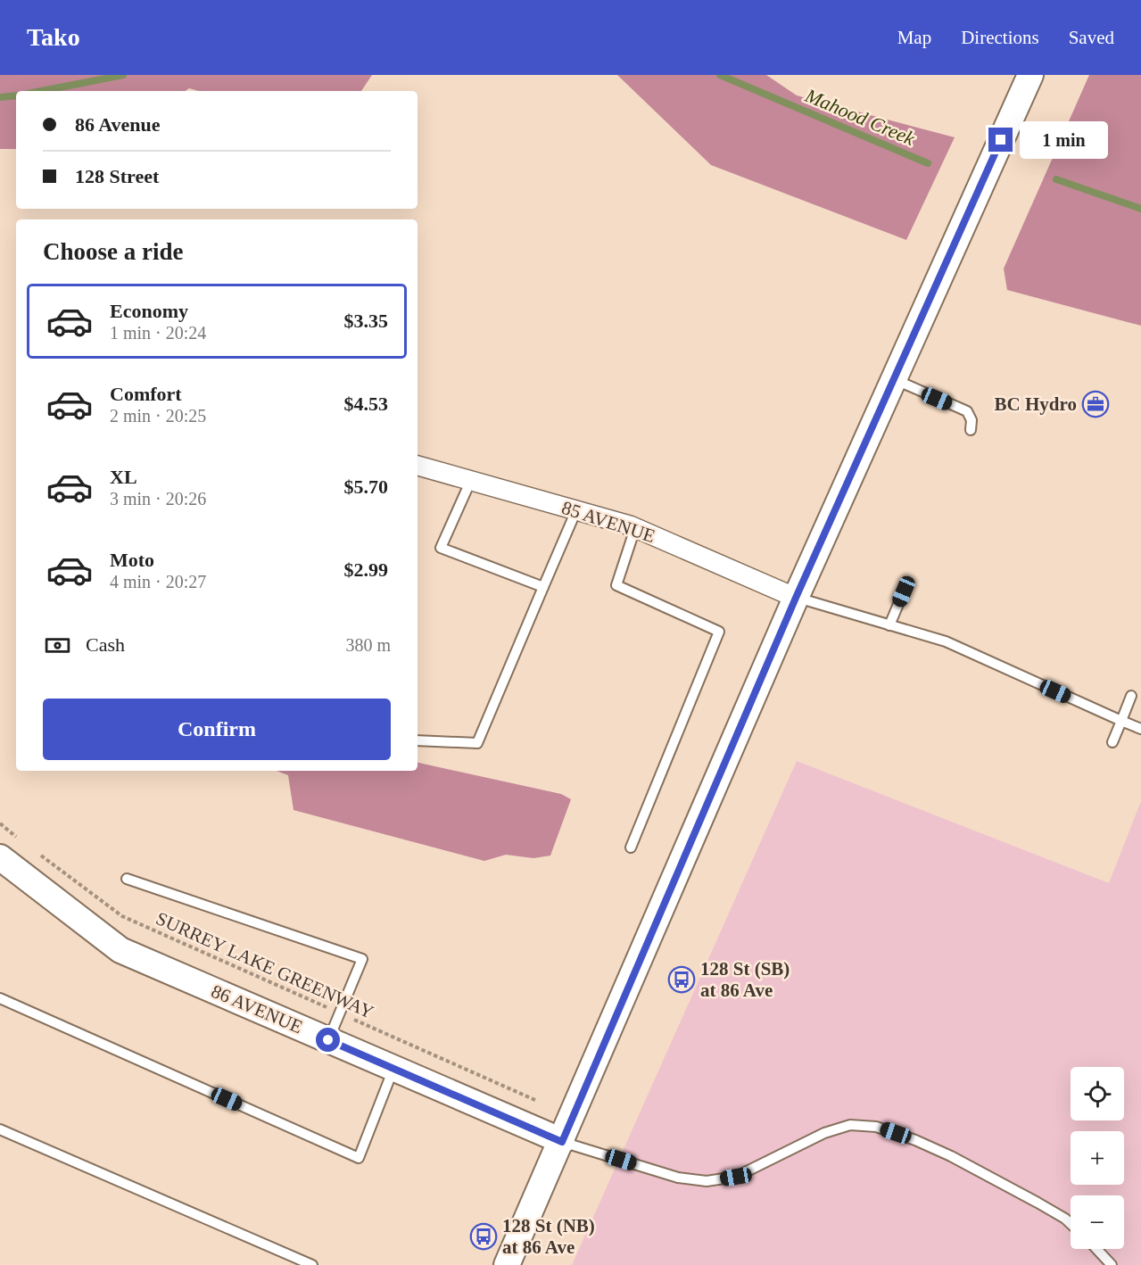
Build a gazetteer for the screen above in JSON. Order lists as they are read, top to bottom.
{
  "streets": {
    "main road": ["86 AVENUE"],
    "street": ["85 AVENUE"],
    "path": ["SURREY LAKE GREENWAY"]
  },
  "water": ["Mahood Creek"],
  "places": {
    "office": ["BC Hydro"],
    "bus stop": ["128 St (SB) at 86 Ave", "128 St (NB) at 86 Ave"]
  },
  "page": {
    "header": "Tako",
    "nav": ["Map", "Directions", "Saved"],
    "banner": ["86 Avenue", "128 Street"],
    "bubble": "1 min",
    "heading": "Choose a ride",
    "list": [
      {
        "name": "Economy",
        "note": "1 min · 20:24",
        "value": "$3.35"
      },
      {
        "name": "Comfort",
        "note": "2 min · 20:25",
        "value": "$4.53"
      },
      {
        "name": "XL",
        "note": "3 min · 20:26",
        "value": "$5.70"
      },
      {
        "name": "Moto",
        "note": "4 min · 20:27",
        "value": "$2.99"
      }
    ],
    "pay": ["Cash", "380 m"],
    "buttons": "Confirm",
    "map_buttons": ["+", "−"]
  }
}
